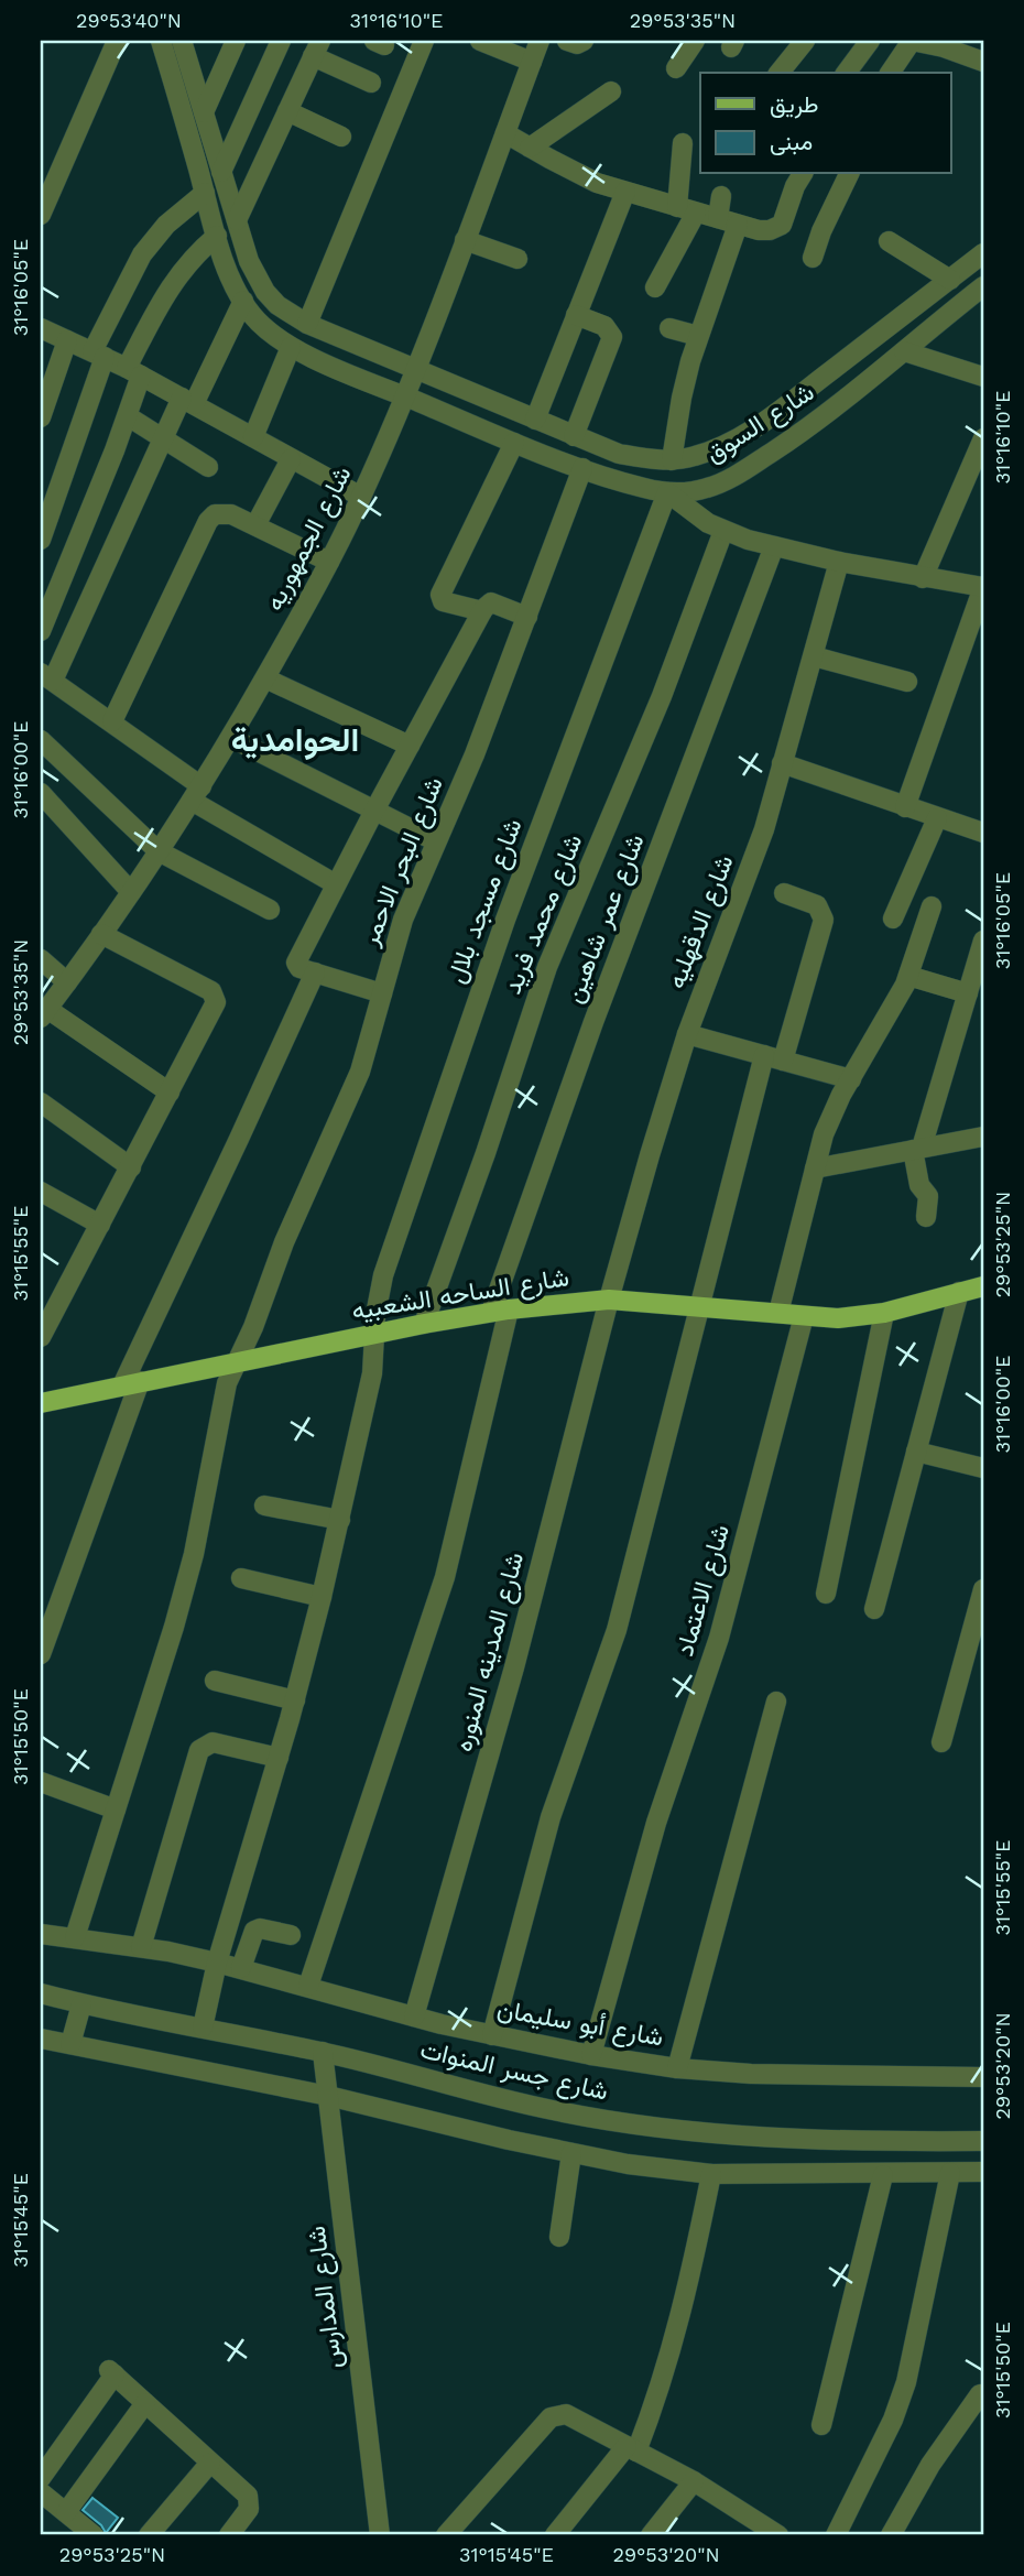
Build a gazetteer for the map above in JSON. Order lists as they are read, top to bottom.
{
  "streets": {
    "main road": ["شارع الساحه الشعبيه"],
    "street": [
      "شارع السوق",
      "شارع الجمهوريه",
      "شارع البحر الاحمر",
      "شارع مسجد بلال",
      "شارع محمد فريد",
      "شارع عمر شاهين",
      "شارع الدقهليه",
      "شارع الاعتماد",
      "شارع المدينه المنوره",
      "شارع أبو سليمان",
      "شارع جسر المنوات",
      "شارع المدارس"
    ]
  },
  "crossings": [
    ["شارع السوق", "شارع الجمهوريه"],
    ["شارع السوق", "شارع البحر الاحمر"],
    ["شارع السوق", "شارع مسجد بلال"],
    ["شارع البحر الاحمر", "شارع الساحه الشعبيه"],
    ["شارع البحر الاحمر", "شارع أبو سليمان"],
    ["شارع مسجد بلال", "شارع الساحه الشعبيه"],
    ["شارع مسجد بلال", "شارع أبو سليمان"],
    ["شارع مسجد بلال", "شارع جسر المنوات"],
    ["شارع محمد فريد", "شارع الساحه الشعبيه"],
    ["شارع عمر شاهين", "شارع الساحه الشعبيه"],
    ["شارع عمر شاهين", "شارع أبو سليمان"],
    ["شارع الدقهليه", "شارع الساحه الشعبيه"],
    ["شارع الدقهليه", "شارع المدينه المنوره"],
    ["شارع الساحه الشعبيه", "شارع الاعتماد"],
    ["شارع الساحه الشعبيه", "شارع المدينه المنوره"],
    ["شارع الاعتماد", "شارع أبو سليمان"],
    ["شارع المدينه المنوره", "شارع أبو سليمان"],
    ["شارع جسر المنوات", "شارع المدارس"]
  ],
  "districts": ["الحوامدية"],
  "legend": ["طريق", "مبنى"],
  "coordinates": [
    "29°53'40\"N",
    "31°16'10\"E",
    "29°53'35\"N",
    "31°16'05\"E",
    "31°16'00\"E",
    "29°53'25\"N",
    "31°15'55\"E",
    "31°15'50\"E",
    "29°53'20\"N",
    "31°15'45\"E"
  ]
}
